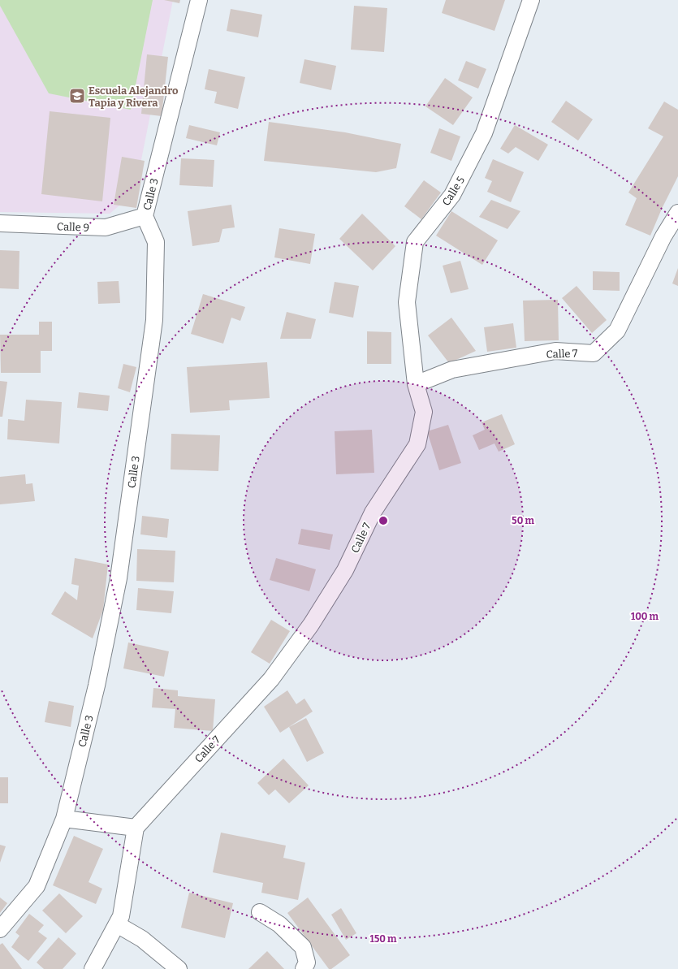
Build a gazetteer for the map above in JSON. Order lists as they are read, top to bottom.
{
  "streets": {
    "street": [
      "Calle 5",
      "Calle 3",
      "Calle 9",
      "Calle 7"
    ]
  },
  "crossings": [
    ["Calle 5", "Calle 7"],
    ["Calle 3", "Calle 9"]
  ],
  "places": {
    "school or university": ["Escuela Alejandro Tapia y Rivera"]
  },
  "rings": ["50 m", "100 m", "150 m"]
}
